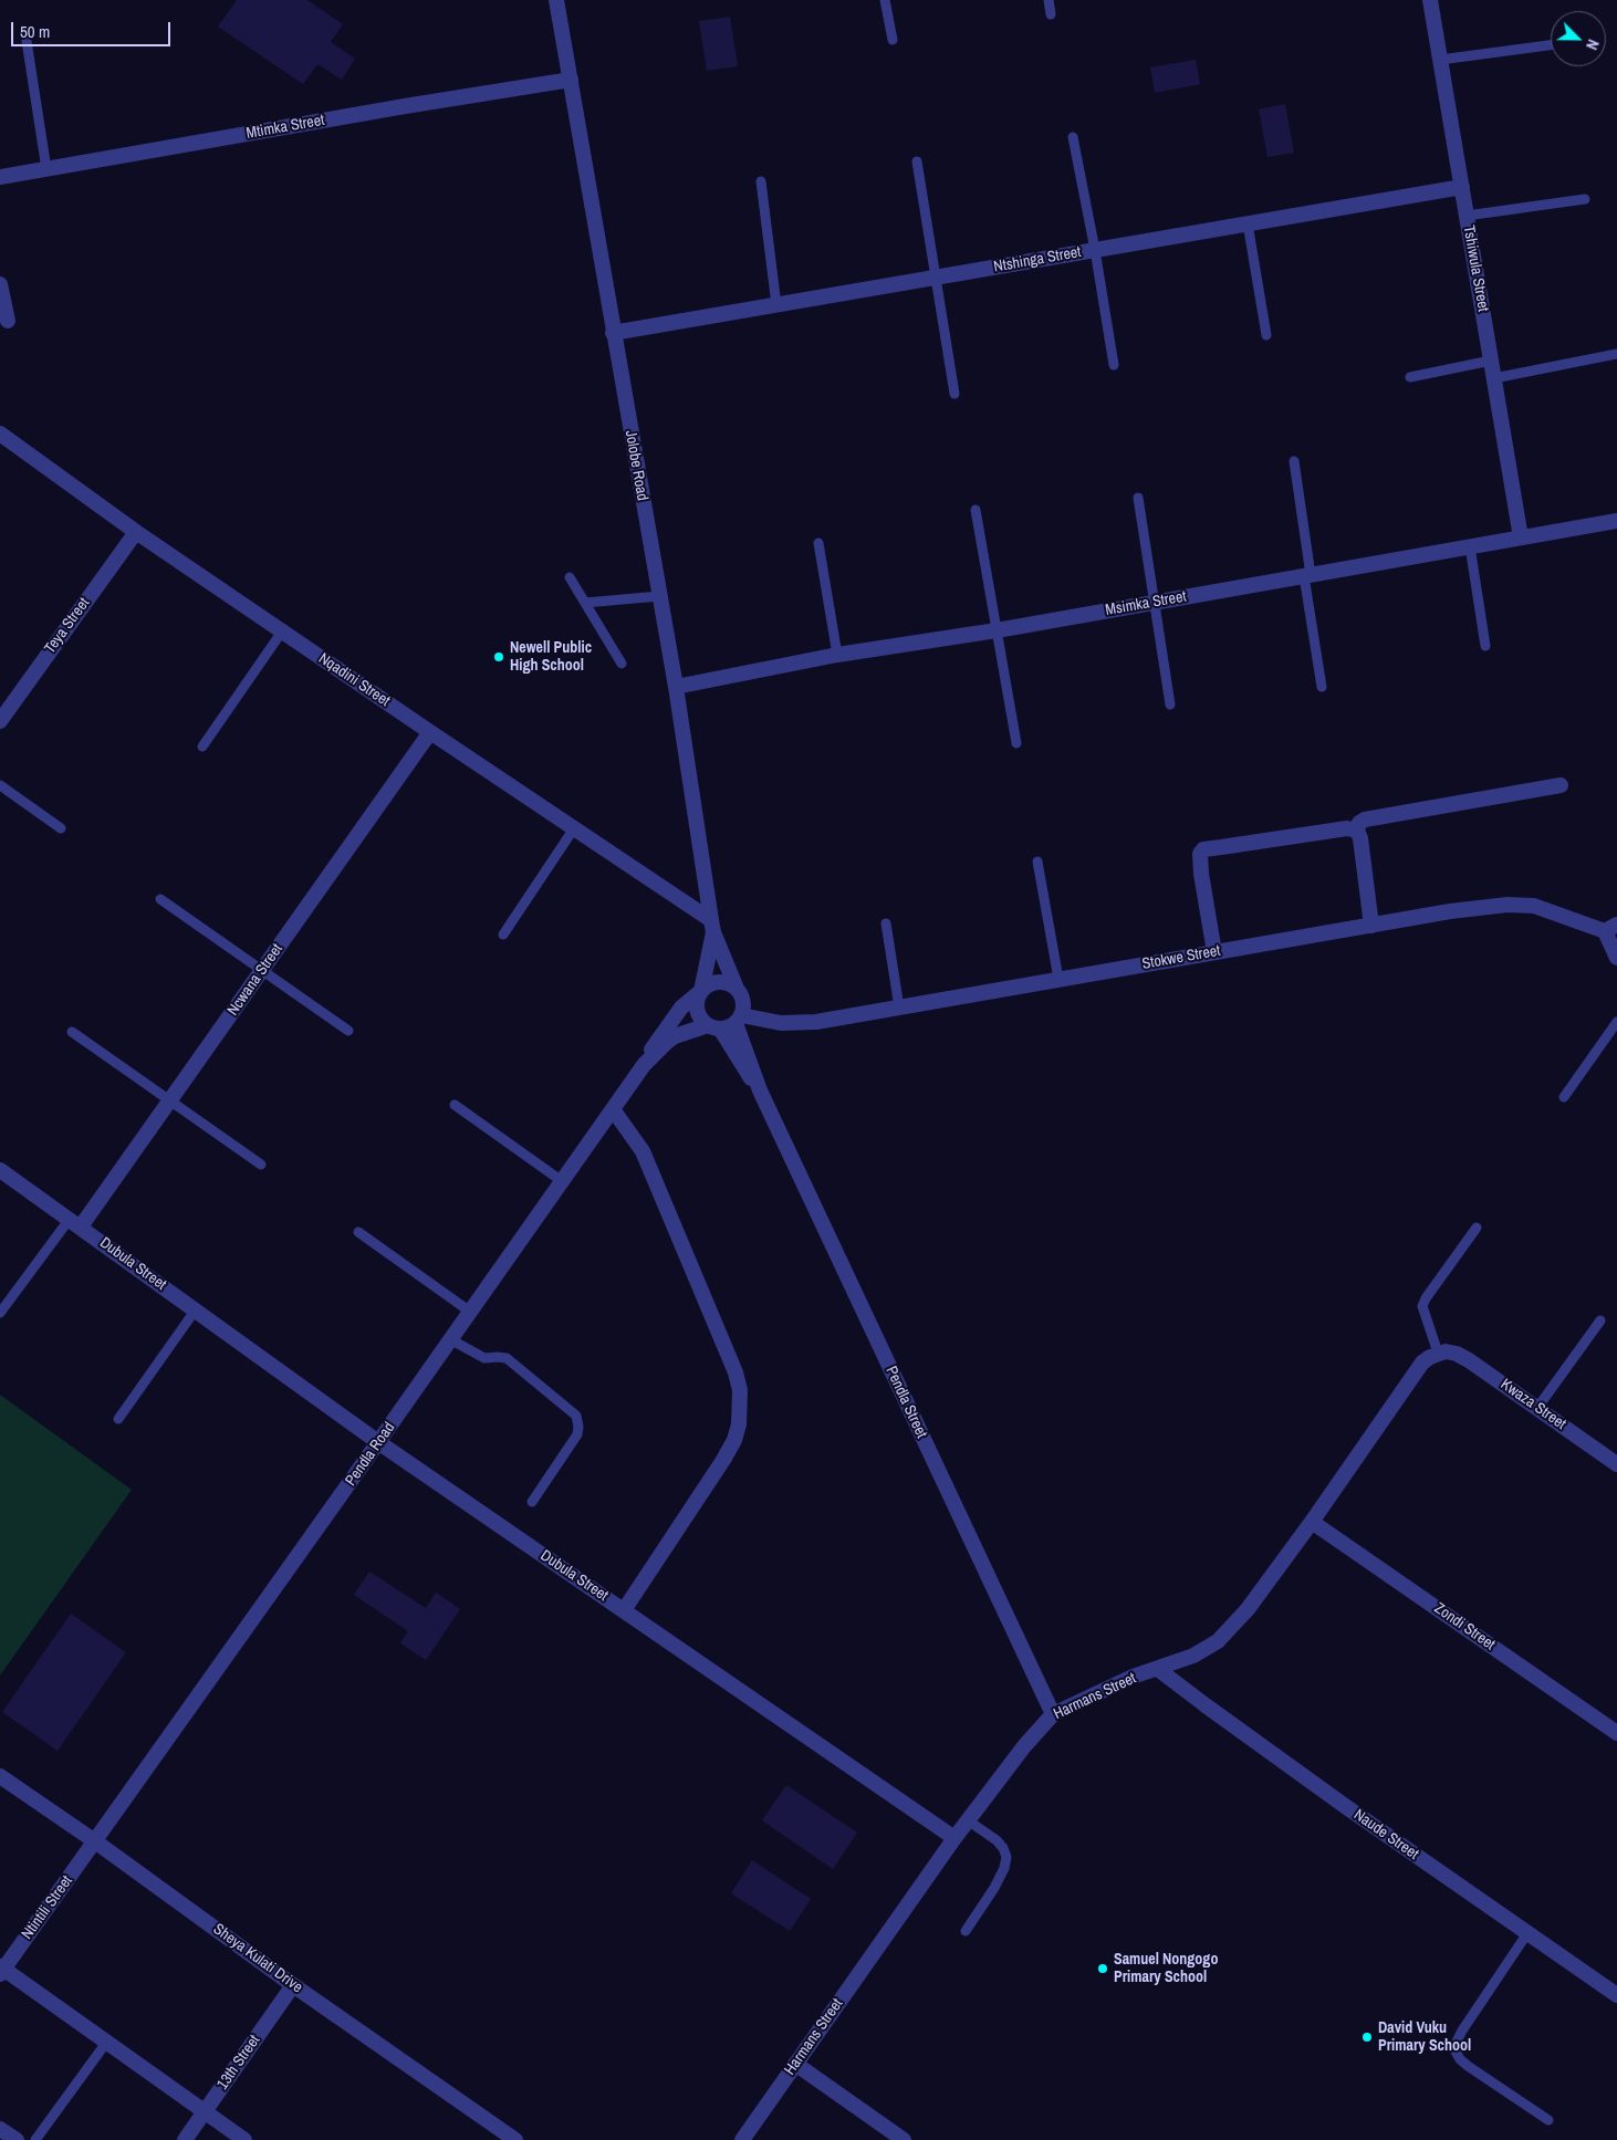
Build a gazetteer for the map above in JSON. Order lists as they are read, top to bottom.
{
  "streets": {
    "street": [
      "Mtimka Street",
      "Ntshinga Street",
      "Tshiwula Street",
      "Jolobe Road",
      "Msimka Street",
      "Teya Street",
      "Nqadini Street",
      "Stokwe Street",
      "Ncwana Street",
      "Dubula Street",
      "Pendla Street",
      "Kwaza Street",
      "Pendla Road",
      "Zondi Street",
      "Harmans Street",
      "Naude Street",
      "Ntintili Street",
      "Sheya Kulati Drive",
      "13th Street"
    ]
  },
  "crossings": [
    ["Mtimka Street", "Jolobe Road"],
    ["Ntshinga Street", "Tshiwula Street"],
    ["Ntshinga Street", "Jolobe Road"],
    ["Tshiwula Street", "Msimka Street"],
    ["Jolobe Road", "Msimka Street"],
    ["Jolobe Road", "Nqadini Street"],
    ["Jolobe Road", "Stokwe Street"],
    ["Jolobe Road", "Pendla Street"],
    ["Jolobe Road", "Pendla Road"],
    ["Teya Street", "Nqadini Street"],
    ["Nqadini Street", "Ncwana Street"],
    ["Stokwe Street", "Pendla Street"],
    ["Stokwe Street", "Pendla Road"],
    ["Ncwana Street", "Dubula Street"],
    ["Dubula Street", "Pendla Road"],
    ["Dubula Street", "Harmans Street"],
    ["Pendla Street", "Pendla Road"],
    ["Pendla Street", "Harmans Street"],
    ["Kwaza Street", "Harmans Street"],
    ["Pendla Road", "Ntintili Street"],
    ["Pendla Road", "Sheya Kulati Drive"],
    ["Zondi Street", "Harmans Street"],
    ["Harmans Street", "Naude Street"],
    ["Ntintili Street", "Sheya Kulati Drive"],
    ["Sheya Kulati Drive", "13th Street"]
  ],
  "places": ["Newell Public High School", "Samuel Nongogo Primary School", "David Vuku Primary School"],
  "scale_bar": "50 m",
  "north": "bottom right"
}
